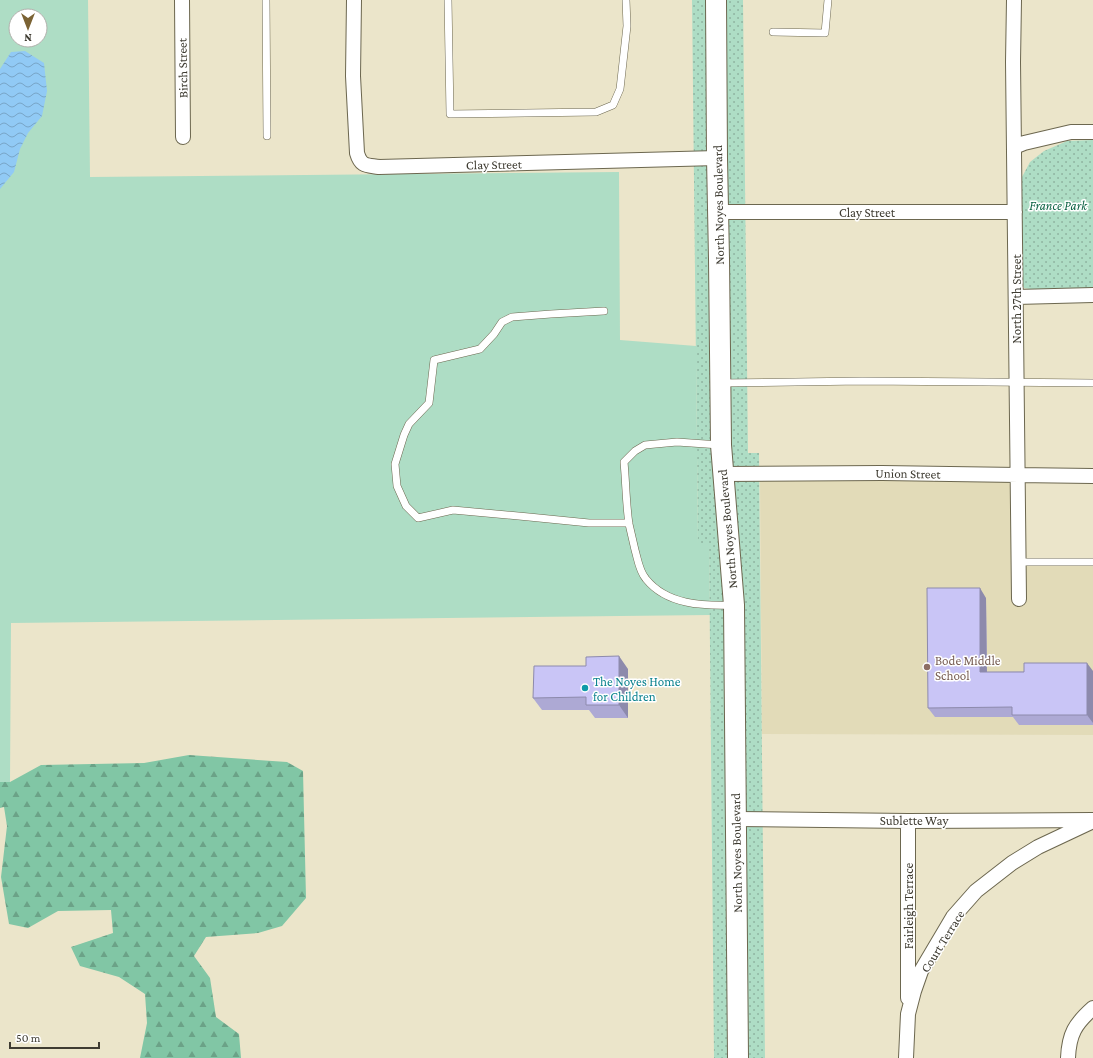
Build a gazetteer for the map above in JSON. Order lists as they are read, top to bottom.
{
  "streets": {
    "street": [
      "Birch Street",
      "Clay Street",
      "North Noyes Boulevard",
      "North 27th Street",
      "Union Street",
      "Sublette Way",
      "Fairleigh Terrace",
      "Court Terrace"
    ]
  },
  "crossings": [
    ["Clay Street", "North Noyes Boulevard"],
    ["Clay Street", "North 27th Street"],
    ["North Noyes Boulevard", "Union Street"],
    ["North Noyes Boulevard", "Sublette Way"],
    ["North 27th Street", "Union Street"],
    ["Sublette Way", "Fairleigh Terrace"],
    ["Sublette Way", "Court Terrace"],
    ["Fairleigh Terrace", "Court Terrace"]
  ],
  "parks": ["France Park"],
  "places": ["Bode Middle School", "The Noyes Home for Children"],
  "scale_bar": "50 m",
  "north": "bottom"
}
